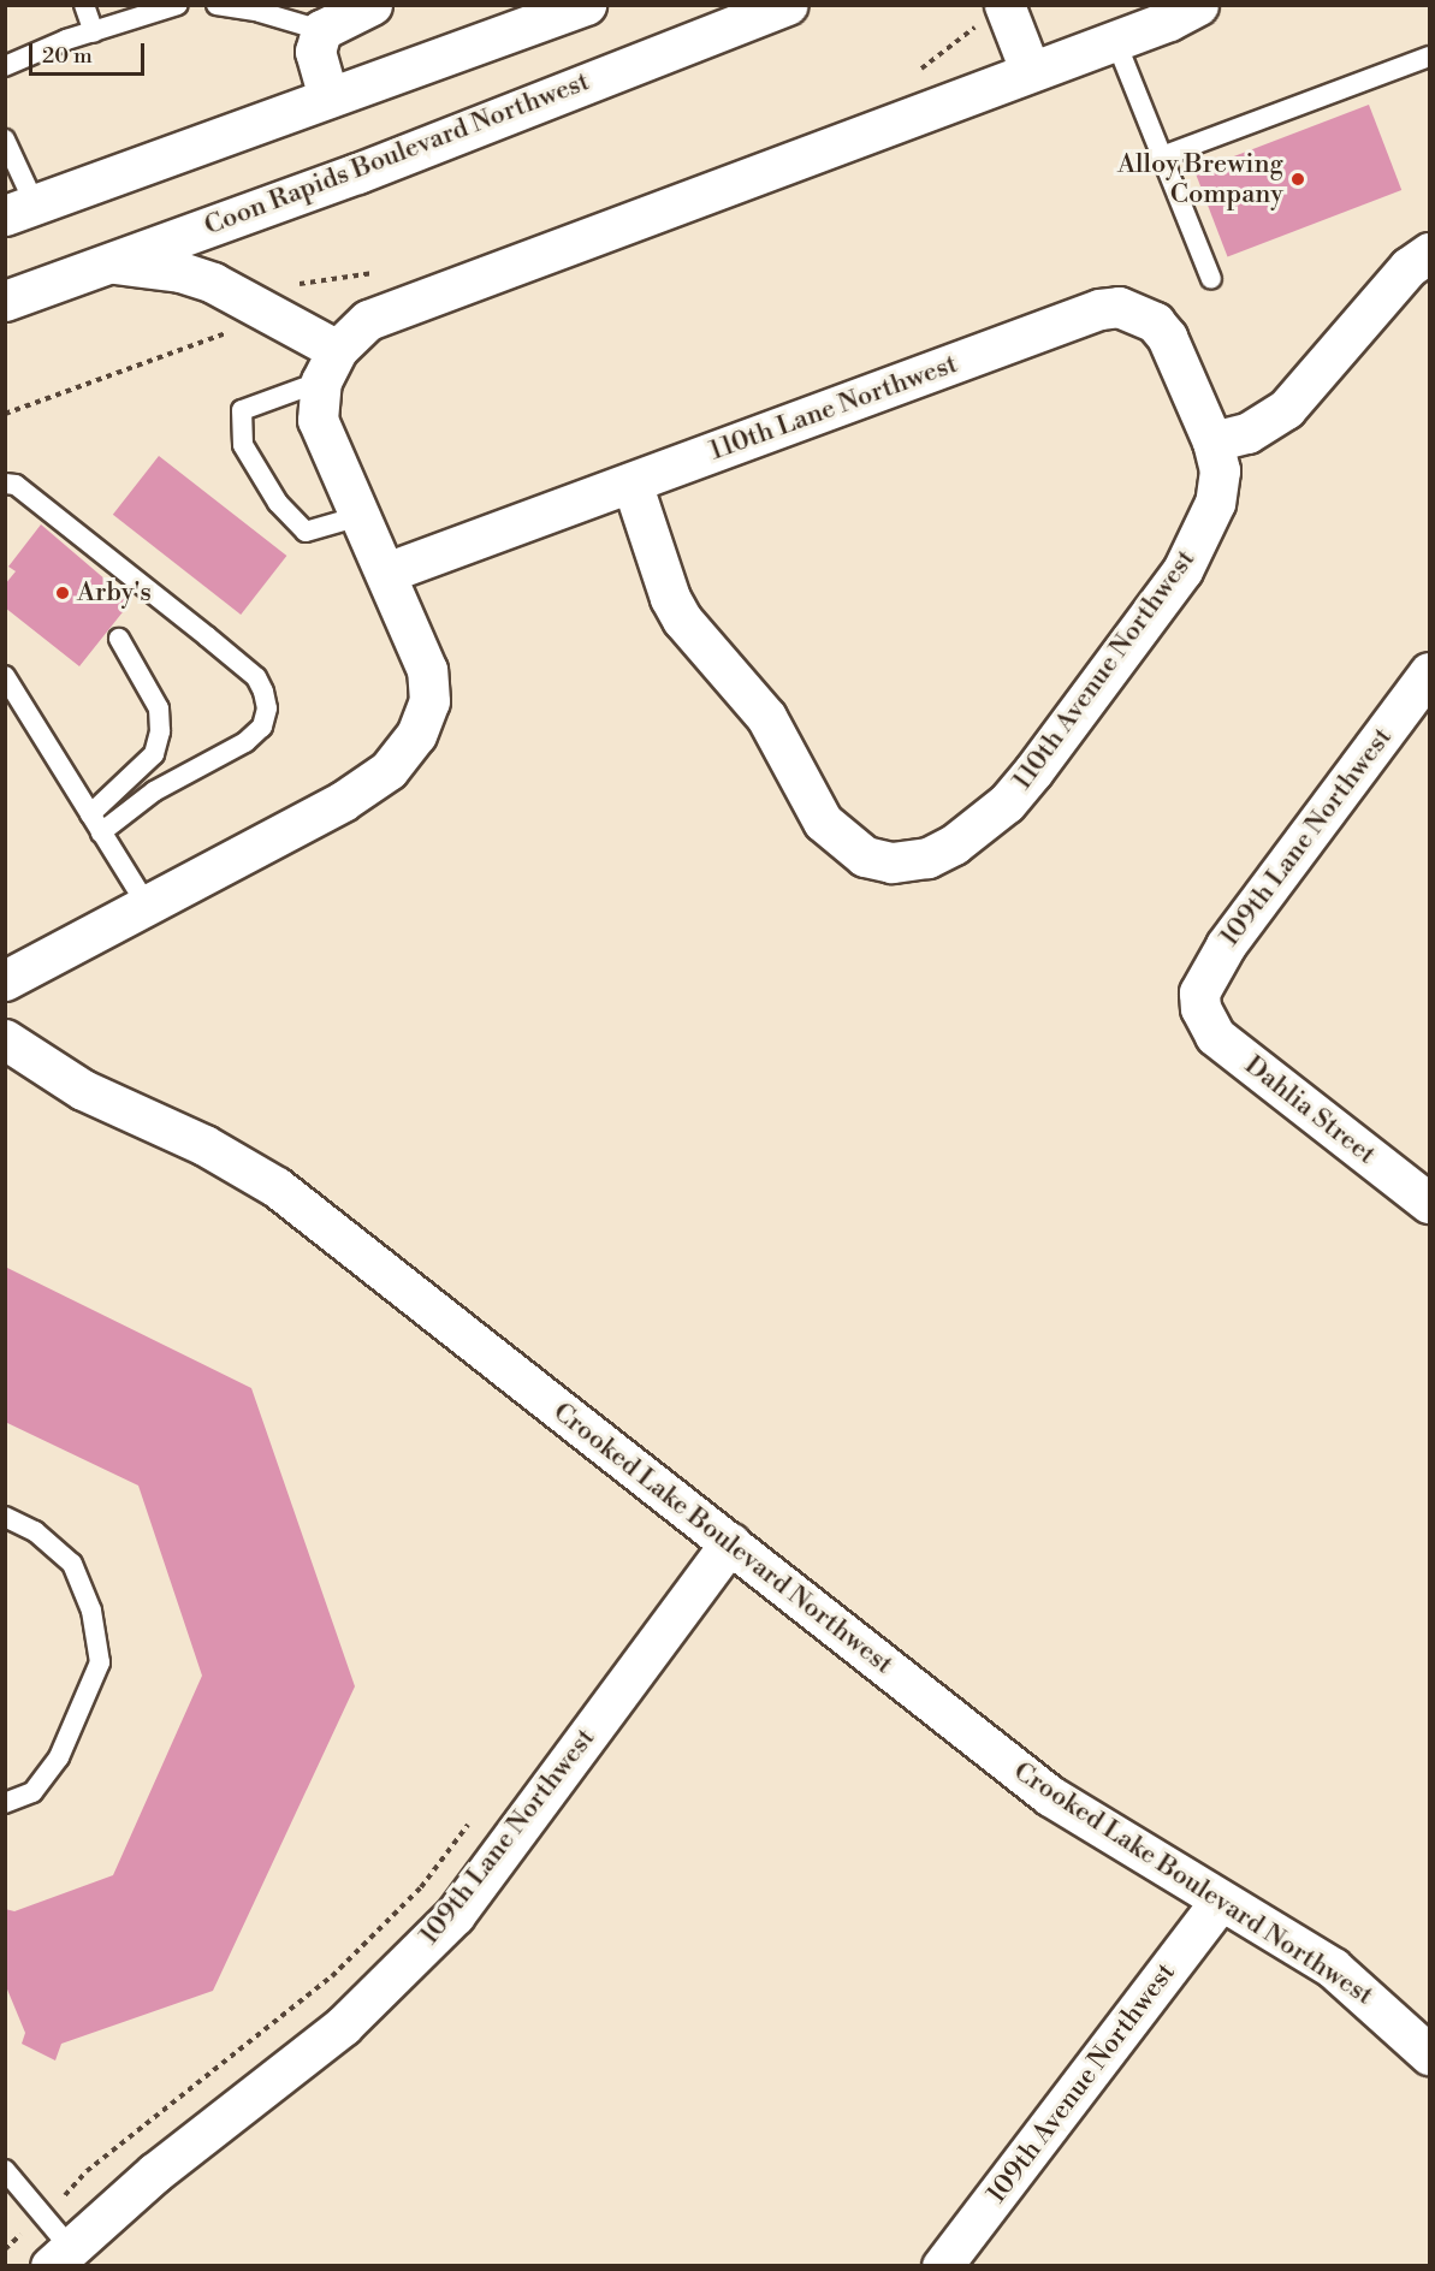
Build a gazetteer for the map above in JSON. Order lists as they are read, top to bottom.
{
  "streets": {
    "street": [
      "Coon Rapids Boulevard Northwest",
      "110th Lane Northwest",
      "110th Avenue Northwest",
      "109th Lane Northwest",
      "Dahlia Street",
      "Crooked Lake Boulevard Northwest",
      "109th Avenue Northwest"
    ]
  },
  "crossings": [
    ["110th Lane Northwest", "110th Avenue Northwest"],
    ["109th Lane Northwest", "Dahlia Street"],
    ["109th Lane Northwest", "Crooked Lake Boulevard Northwest"],
    ["Crooked Lake Boulevard Northwest", "109th Avenue Northwest"]
  ],
  "places": ["Alloy Brewing Company", "Arby's"],
  "scale_bar": "20 m"
}
